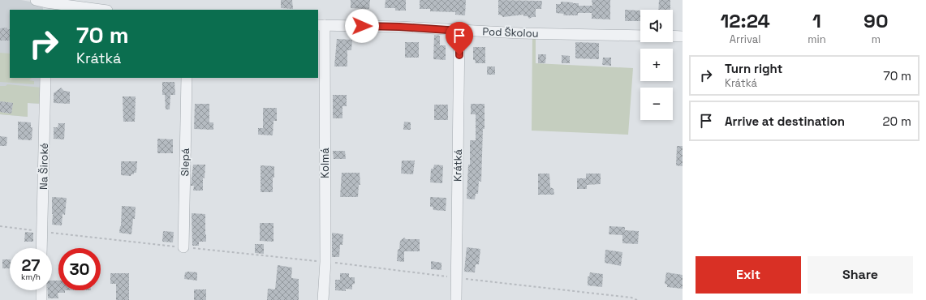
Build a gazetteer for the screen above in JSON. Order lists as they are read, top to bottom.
{
  "streets": {
    "street": [
      "Pod Školou",
      "Slepá",
      "Kolmá",
      "Krátká",
      "Na Široké"
    ]
  },
  "crossings": [
    ["Pod Školou", "Kolmá"],
    ["Pod Školou", "Krátká"]
  ],
  "page": {
    "eta": [
      "12:24",
      "Arrival",
      "1",
      "min",
      "90",
      "m"
    ],
    "map_buttons": ["+", "−"],
    "turn": ["70 m", "Krátká"],
    "list": [
      {
        "name": "Turn right",
        "note": "Krátká",
        "value": "70 m"
      },
      {
        "name": "Arrive at destination",
        "value": "20 m"
      }
    ],
    "speed": "27 km/h",
    "limit": "30",
    "buttons": ["Exit", "Share"]
  }
}
